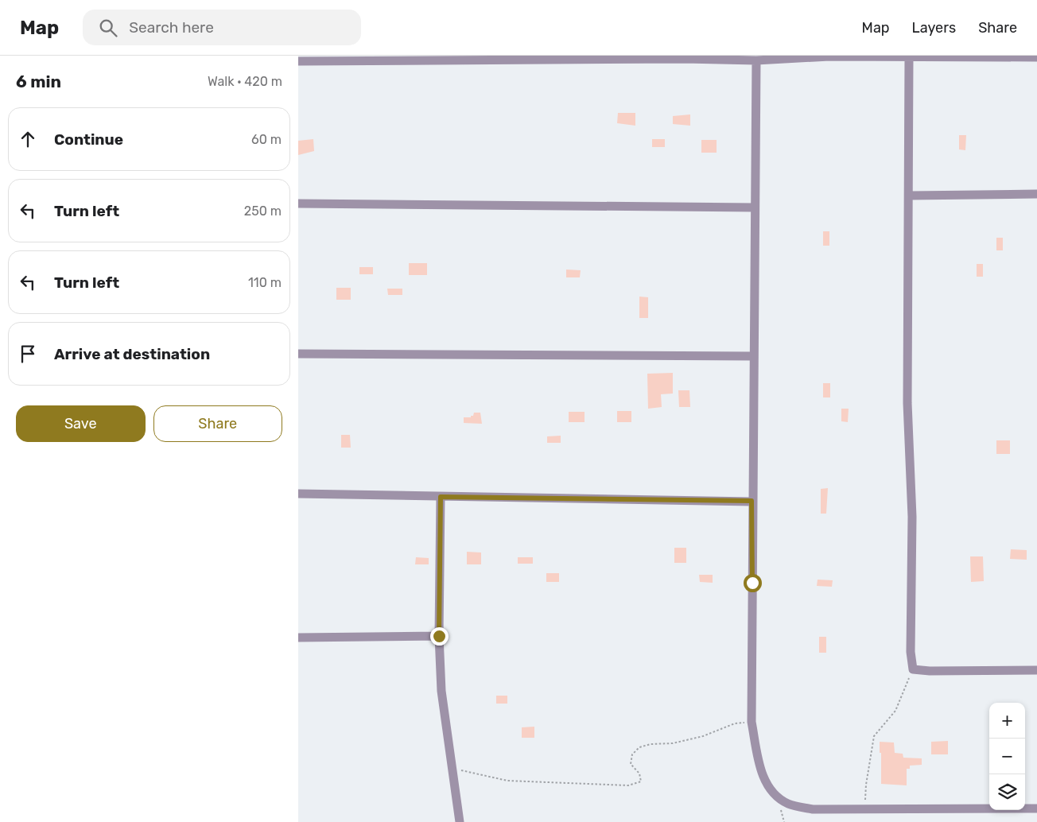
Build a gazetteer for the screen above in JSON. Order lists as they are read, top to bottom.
{
  "page": {
    "header": "Map",
    "search": "Search here",
    "nav": ["Map", "Layers", "Share"],
    "heading": ["6 min", "Walk · 420 m"],
    "list": [
      ["Continue", "60 m"],
      ["Turn left", "250 m"],
      ["Turn left", "110 m"],
      "Arrive at destination"
    ],
    "buttons": ["Save", "Share"],
    "map_buttons": ["+", "−"]
  }
}
